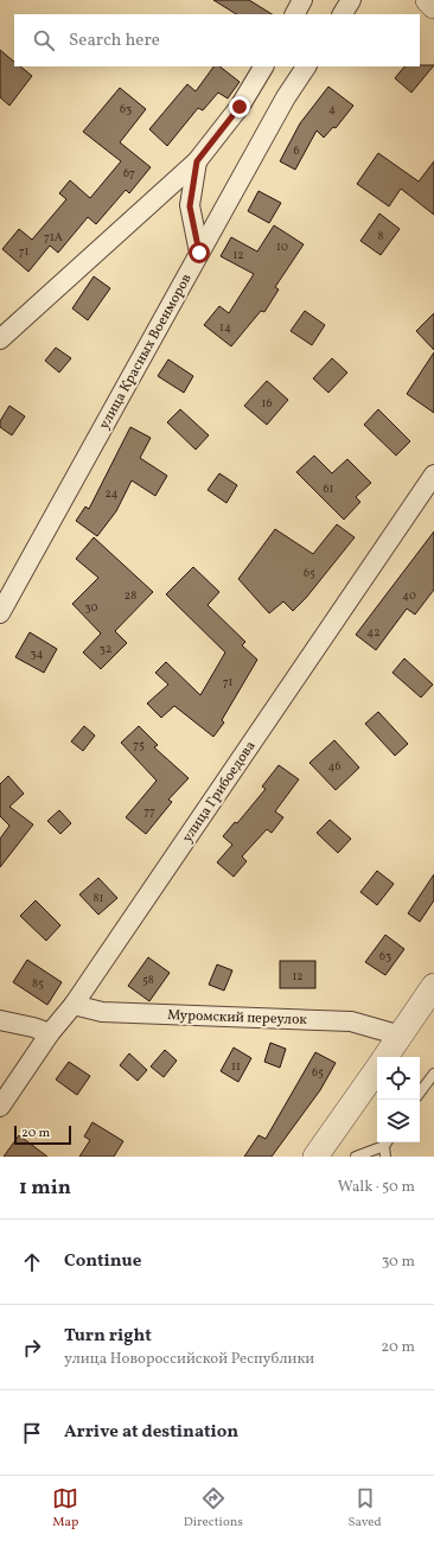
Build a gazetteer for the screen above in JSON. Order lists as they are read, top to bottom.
{
  "streets": {
    "street": ["улица Красных Военморов", "улица Грибоедова", "Муромский переулок"]
  },
  "crossings": [
    ["улица Грибоедова", "Муромский переулок"]
  ],
  "house_numbers": [
    "63",
    "4",
    "6",
    "67",
    "8",
    "71А",
    "10",
    "71",
    "12",
    "14",
    "16",
    "61",
    "24",
    "65",
    "28",
    "40",
    "30",
    "42",
    "32",
    "34",
    "71",
    "75",
    "46",
    "77",
    "81",
    "63",
    "12",
    "58",
    "85",
    "11",
    "65"
  ],
  "scale_bar": "20 m",
  "page": {
    "search": "Search here",
    "scale": "20 m",
    "heading": ["1 min", "Walk · 50 m"],
    "list": [
      ["Continue", "30 m"],
      ["Turn right", "улица Новороссийской Республики", "20 m"],
      "Arrive at destination"
    ],
    "nav": ["Map", "Directions", "Saved"]
  }
}
